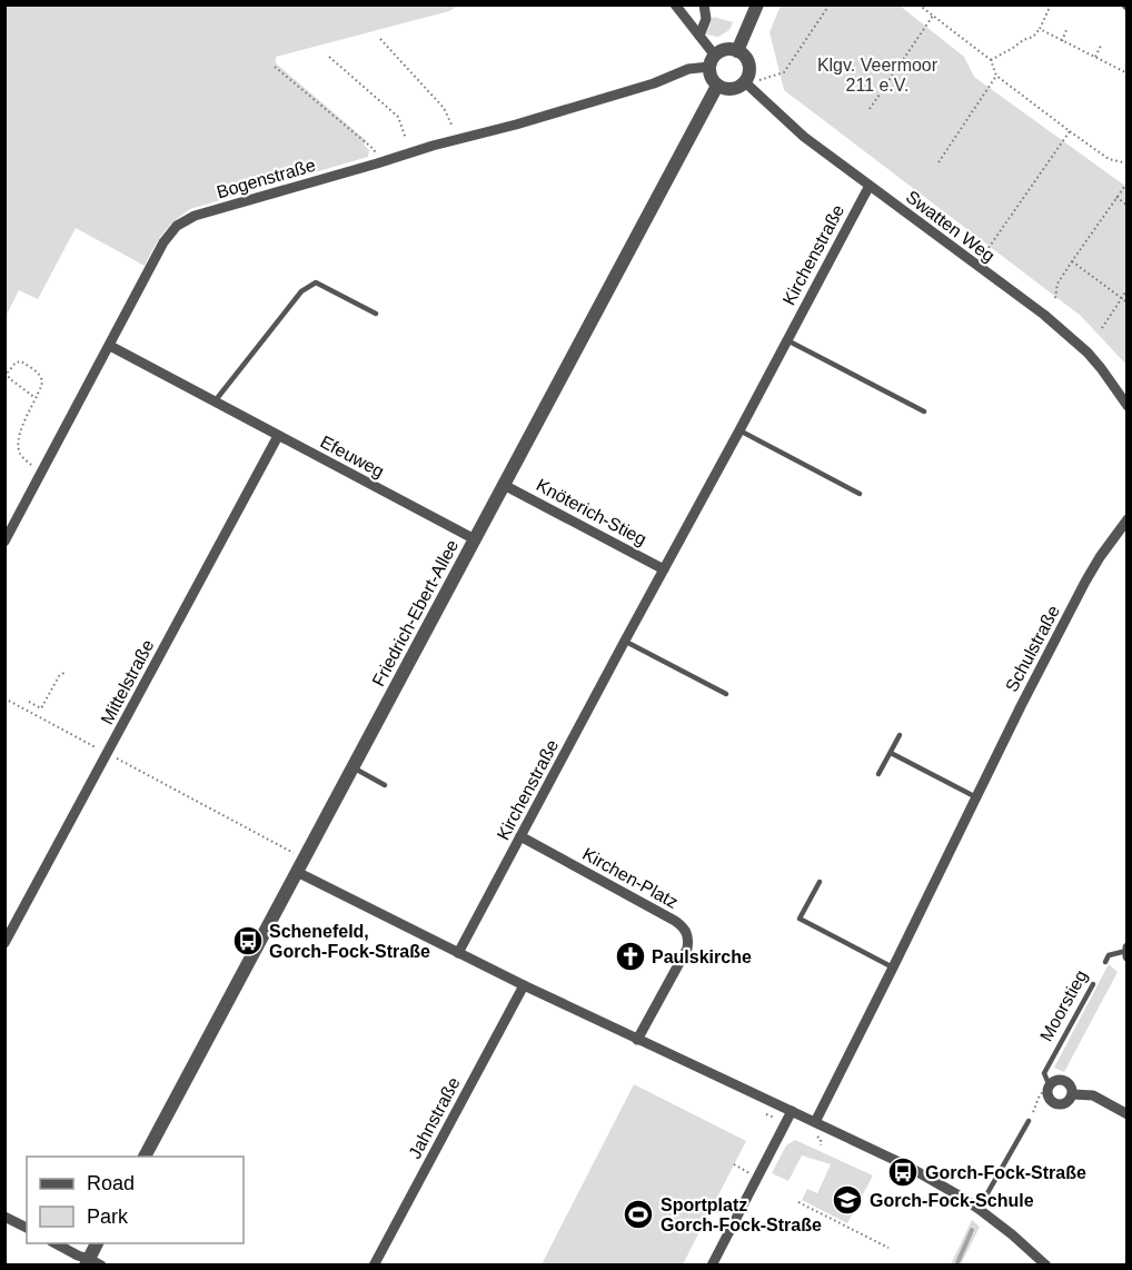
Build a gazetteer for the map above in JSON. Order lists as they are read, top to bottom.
{
  "streets": {
    "street": [
      "Bogenstraße",
      "Swatten Weg",
      "Kirchenstraße",
      "Efeuweg",
      "Knöterich-Stieg",
      "Friedrich-Ebert-Allee",
      "Schulstraße",
      "Mittelstraße",
      "Kirchen-Platz",
      "Jahnstraße"
    ],
    "lane": ["Moorstieg"]
  },
  "crossings": [
    ["Bogenstraße", "Swatten Weg"],
    ["Bogenstraße", "Efeuweg"],
    ["Bogenstraße", "Friedrich-Ebert-Allee"],
    ["Swatten Weg", "Kirchenstraße"],
    ["Swatten Weg", "Friedrich-Ebert-Allee"],
    ["Kirchenstraße", "Knöterich-Stieg"],
    ["Kirchenstraße", "Kirchen-Platz"],
    ["Efeuweg", "Friedrich-Ebert-Allee"],
    ["Efeuweg", "Mittelstraße"],
    ["Knöterich-Stieg", "Friedrich-Ebert-Allee"]
  ],
  "parks": ["Klgv. Veermoor 211 e.V."],
  "places": {
    "bus stop": ["Schenefeld, Gorch-Fock-Straße", "Gorch-Fock-Straße"],
    "church": ["Paulskirche"],
    "school or university": ["Gorch-Fock-Schule"],
    "sports": ["Sportplatz Gorch-Fock-Straße"]
  },
  "legend": ["Road", "Park"]
}
